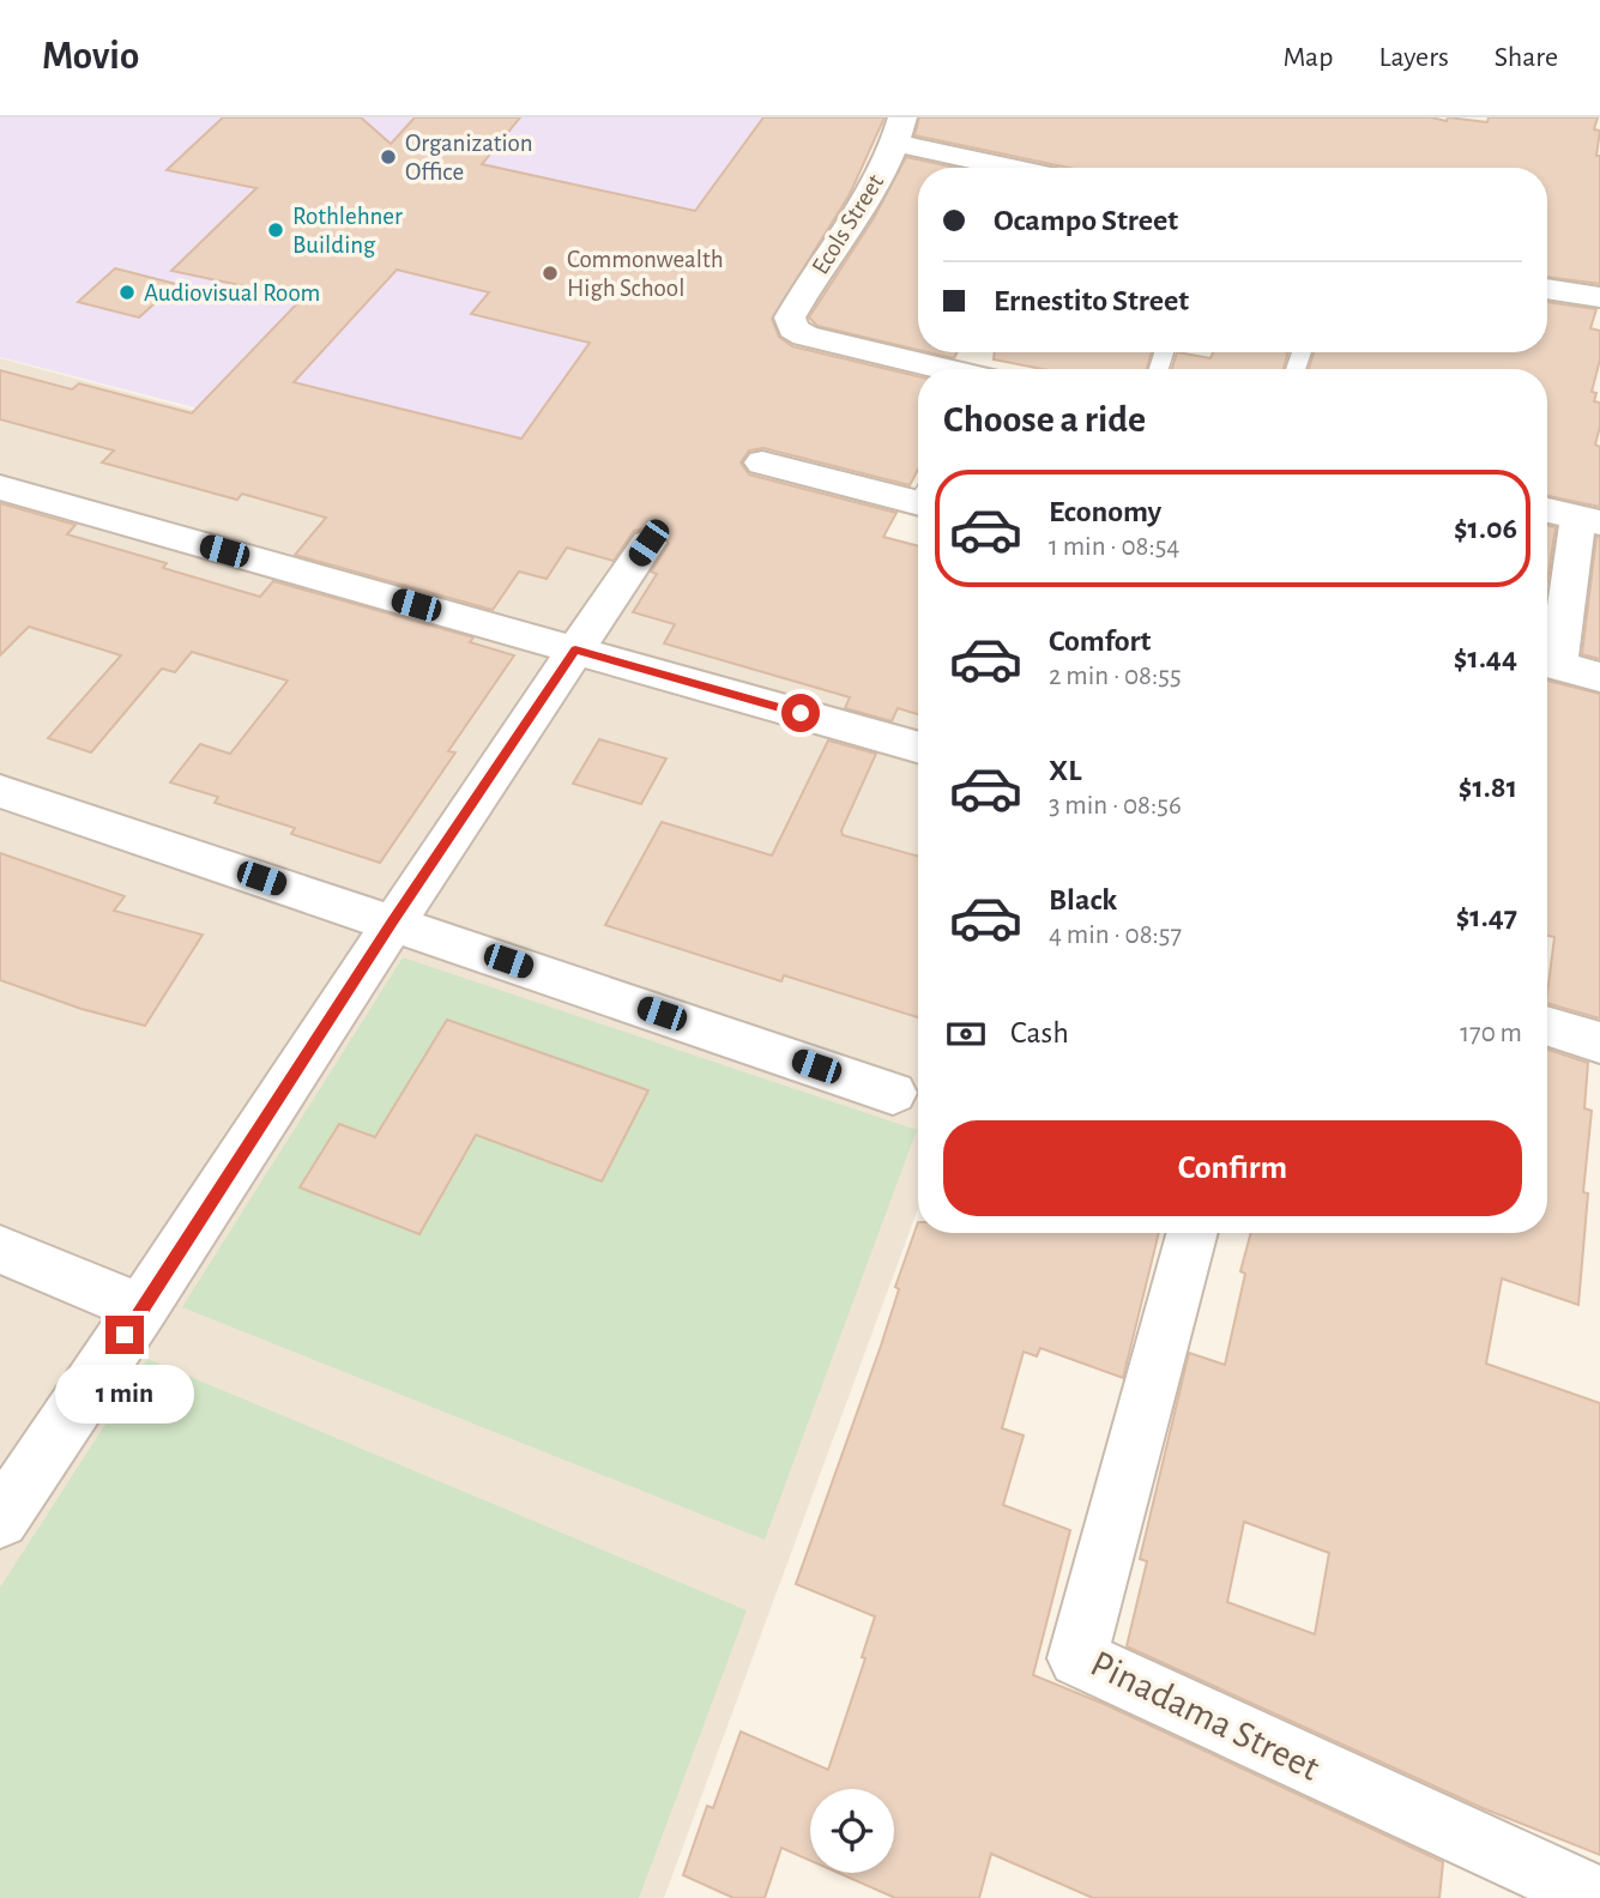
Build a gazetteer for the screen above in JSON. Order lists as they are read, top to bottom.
{
  "streets": {
    "street": ["Ecols Street", "Pinadama Street"]
  },
  "places": [
    "Organization Office",
    "Rothlehner Building",
    "Commonwealth High School",
    "Audiovisual Room"
  ],
  "page": {
    "header": "Movio",
    "nav": ["Map", "Layers", "Share"],
    "banner": ["Ocampo Street", "Ernestito Street"],
    "heading": "Choose a ride",
    "list": [
      {
        "name": "Economy",
        "note": "1 min · 08:54",
        "value": "$1.06"
      },
      {
        "name": "Comfort",
        "note": "2 min · 08:55",
        "value": "$1.44"
      },
      {
        "name": "XL",
        "note": "3 min · 08:56",
        "value": "$1.81"
      },
      {
        "name": "Black",
        "note": "4 min · 08:57",
        "value": "$1.47"
      }
    ],
    "pay": ["Cash", "170 m"],
    "buttons": "Confirm",
    "bubble": "1 min"
  }
}
